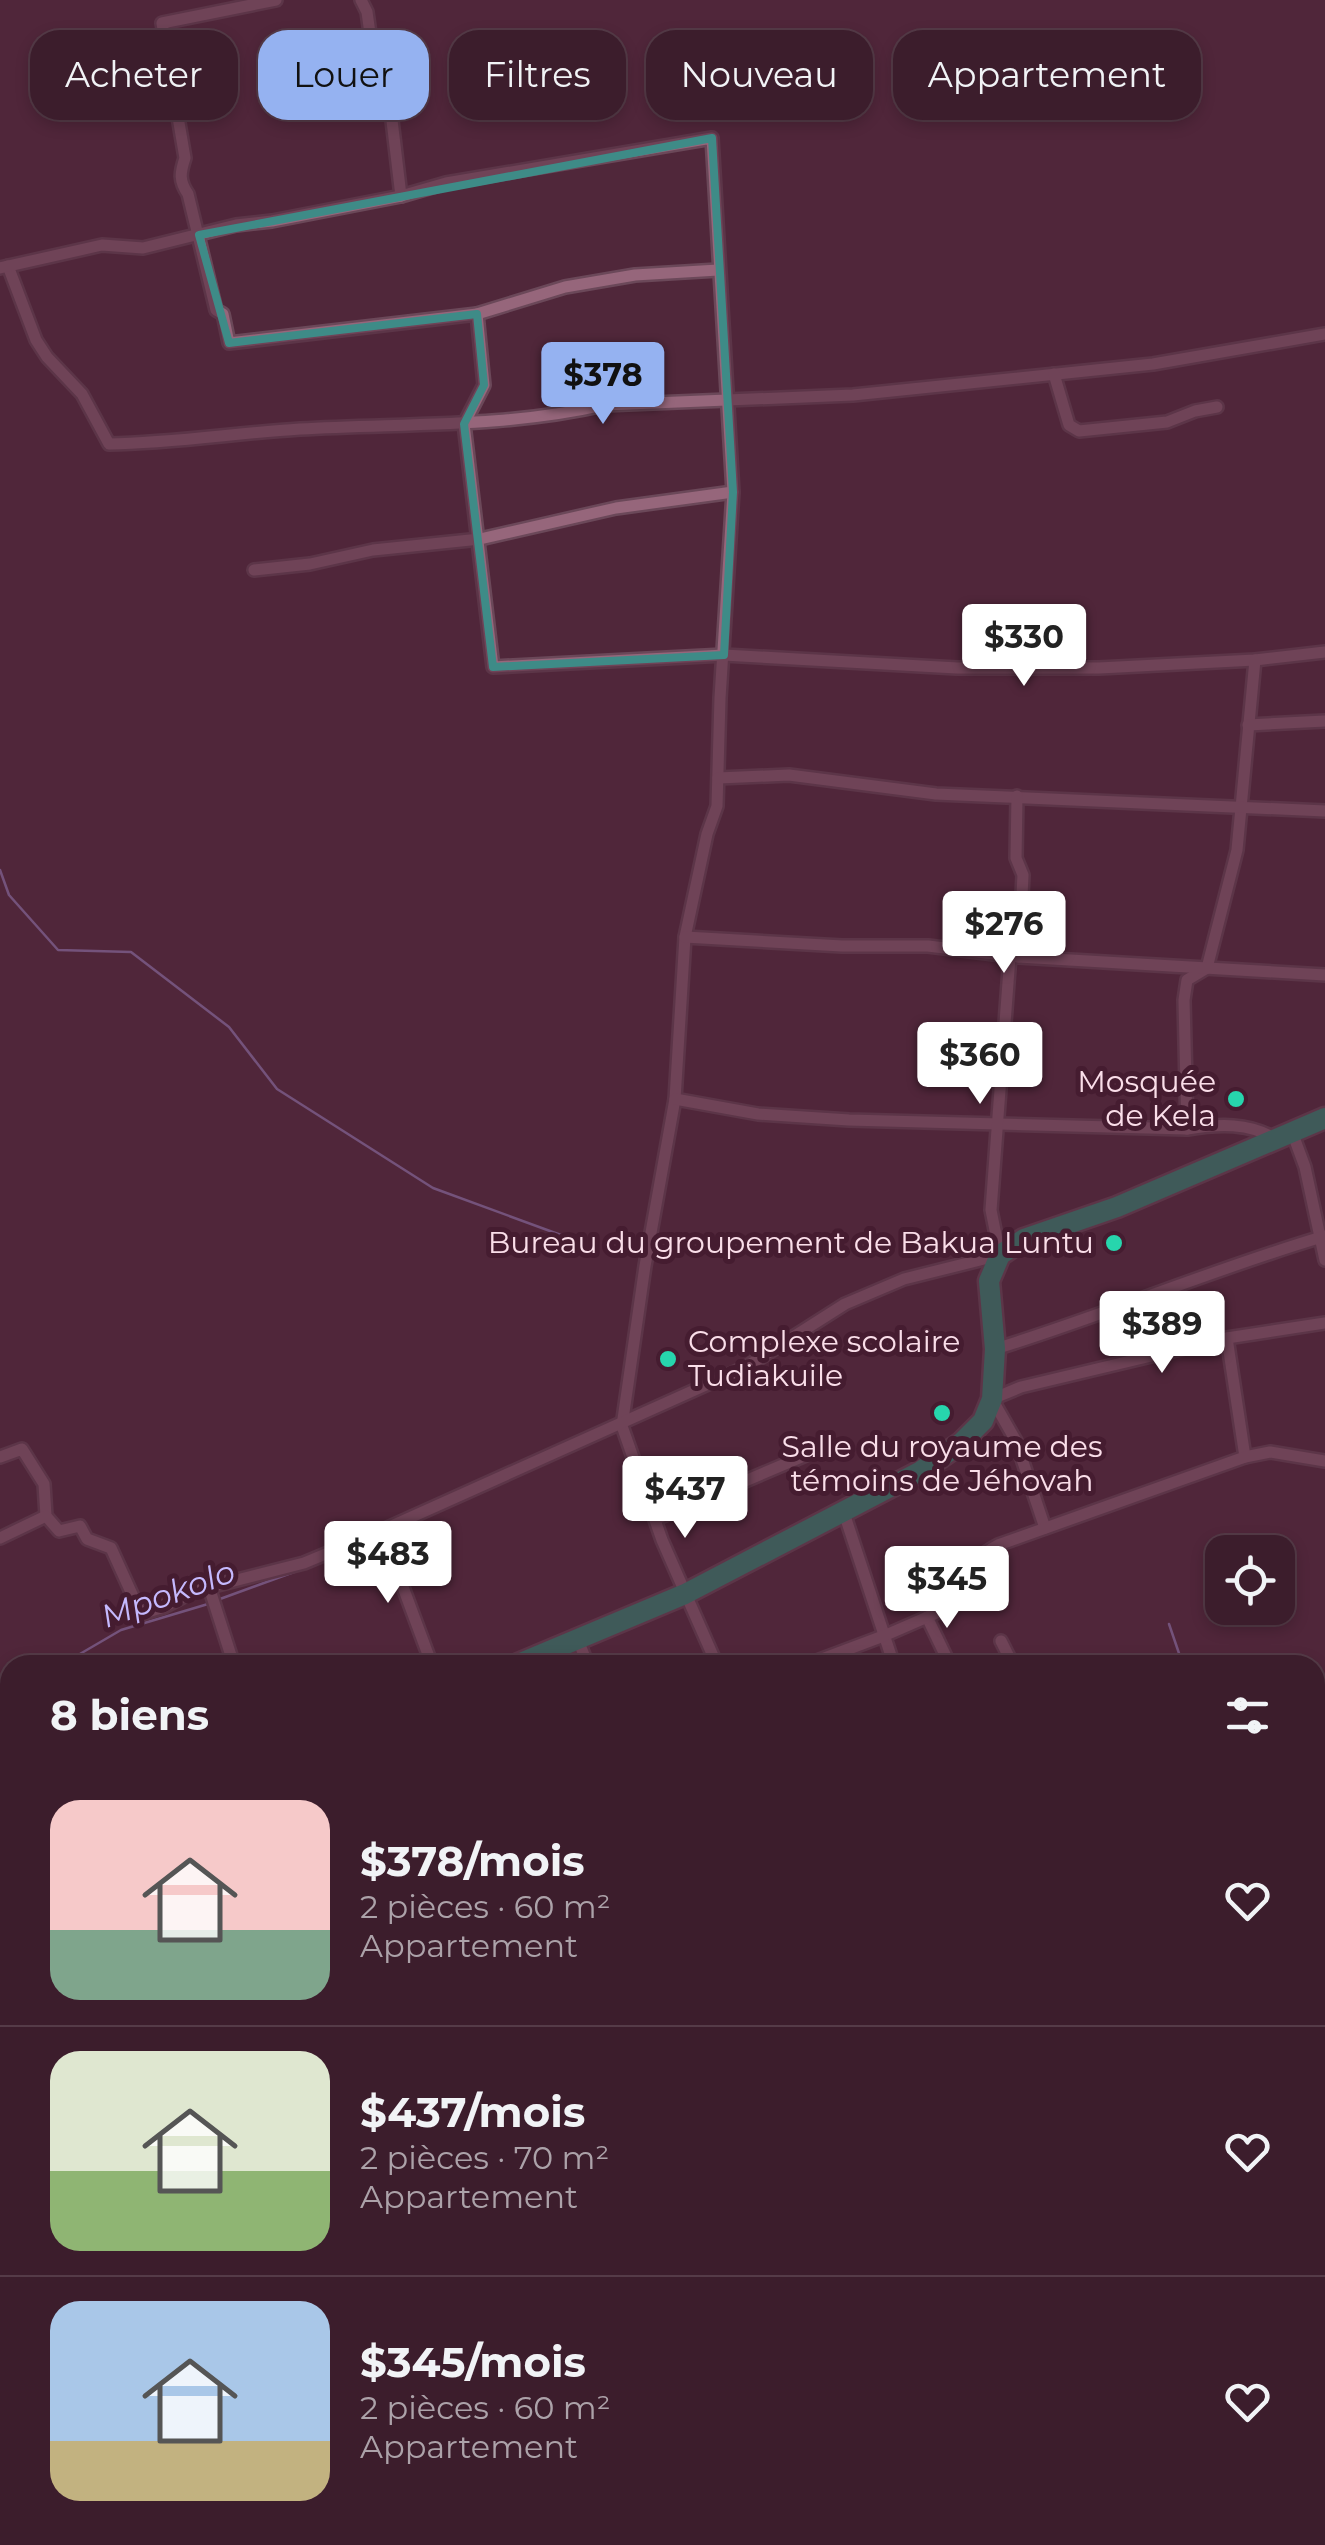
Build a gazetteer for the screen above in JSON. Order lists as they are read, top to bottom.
{
  "water": ["Mpokolo"],
  "places": [
    "Mosquée de Kela",
    "Bureau du groupement de Bakua Luntu",
    "Complexe scolaire Tudiakuile",
    "Salle du royaume des témoins de Jéhovah"
  ],
  "page": {
    "chip": [
      "Acheter",
      "Louer",
      "Filtres",
      "Nouveau",
      "Appartement"
    ],
    "price": [
      "$378",
      "$330",
      "$276",
      "$360",
      "$389",
      "$437",
      "$483",
      "$345"
    ],
    "heading": "8 biens",
    "list": [
      {
        "name": "$378/mois",
        "note": "2 pièces · 60 m² · Appartement"
      },
      {
        "name": "$437/mois",
        "note": "2 pièces · 70 m² · Appartement"
      },
      {
        "name": "$345/mois",
        "note": "2 pièces · 60 m² · Appartement"
      }
    ]
  }
}
